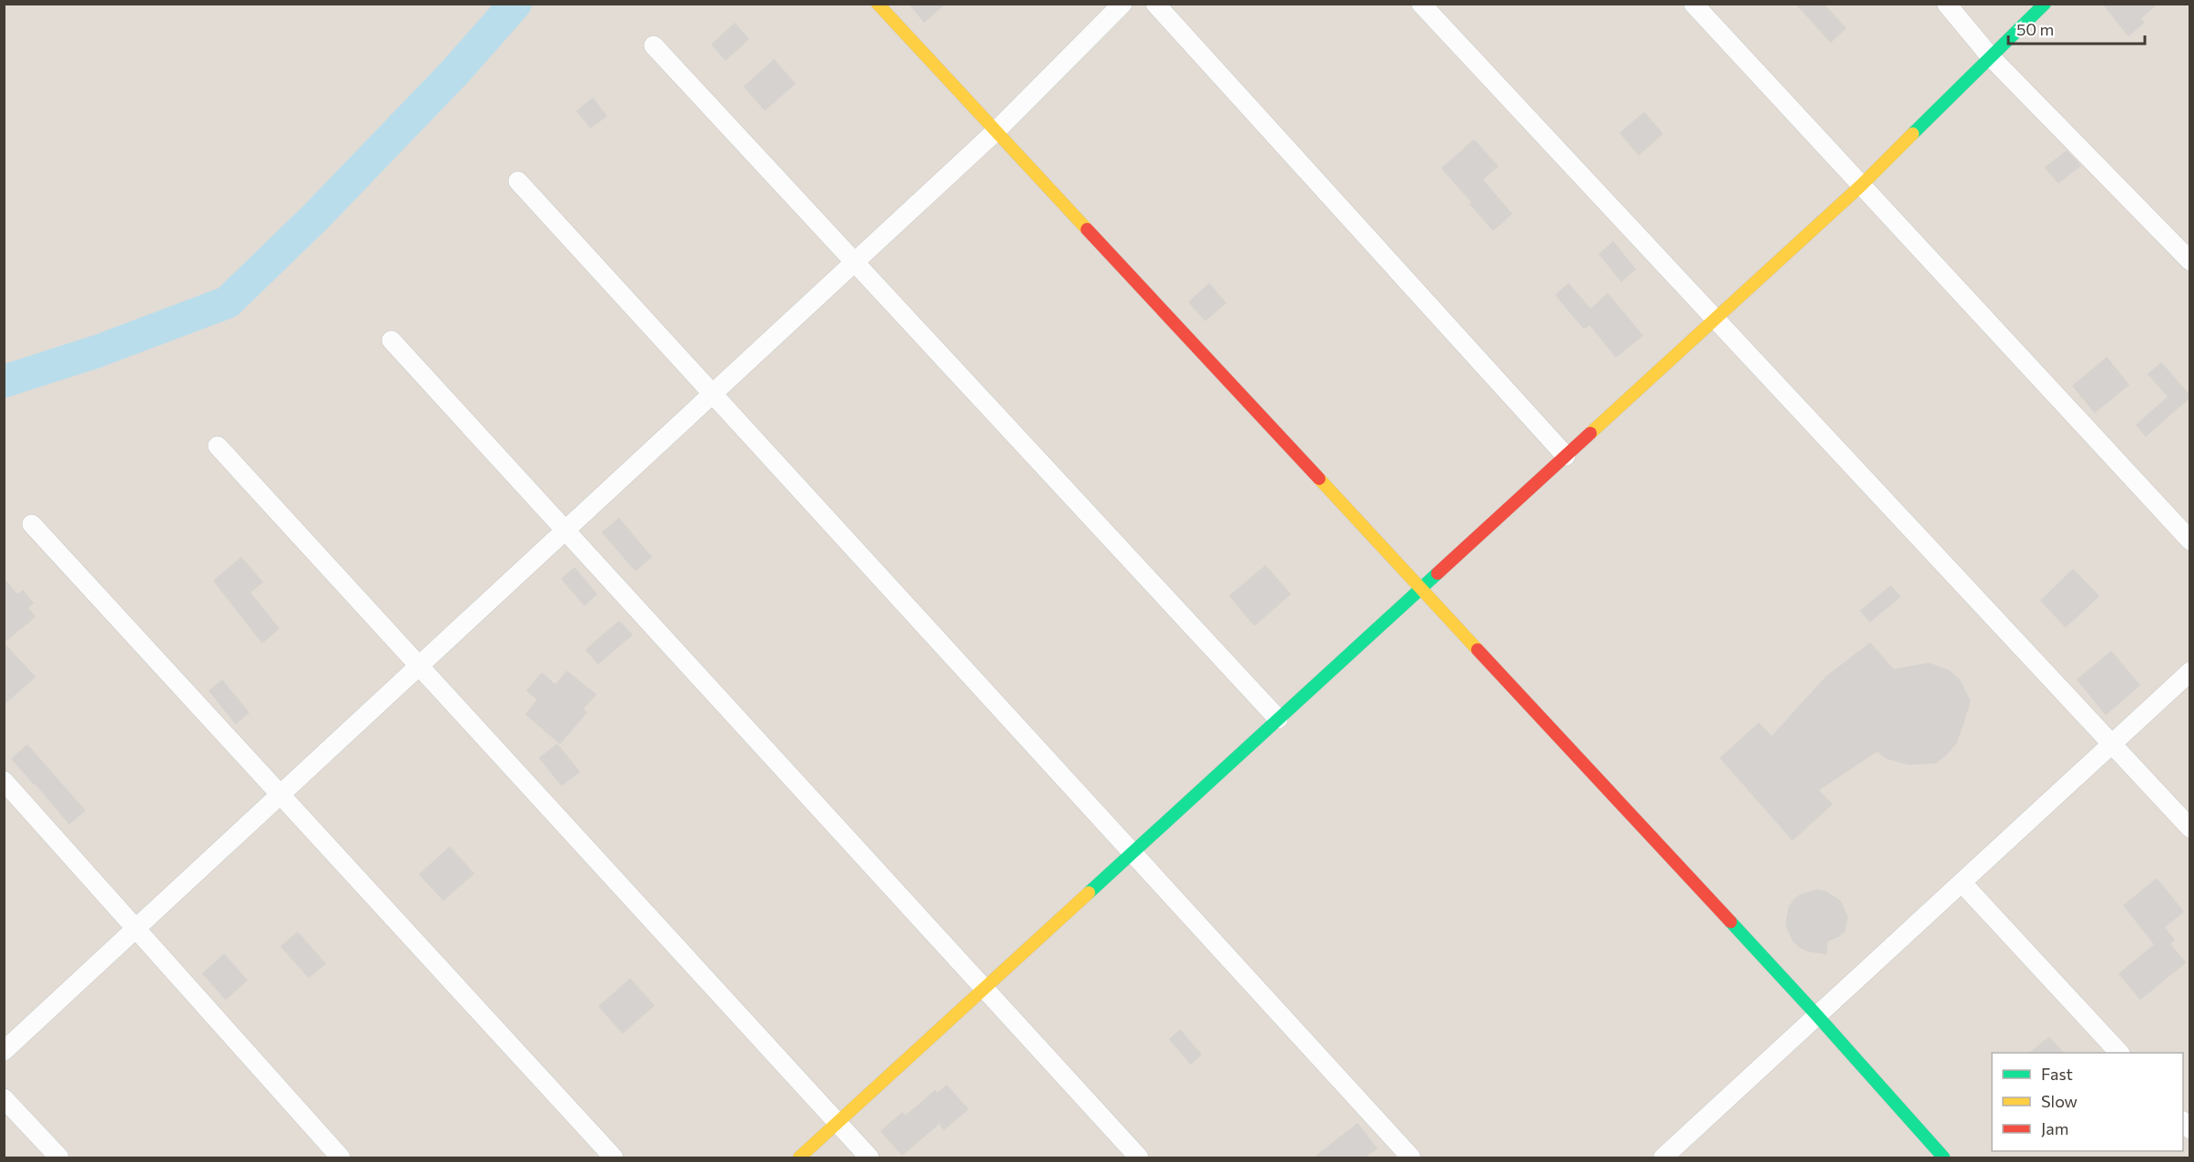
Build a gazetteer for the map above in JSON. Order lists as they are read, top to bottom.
{
  "legend": ["Fast", "Slow", "Jam"],
  "scale_bar": "50 m"
}
